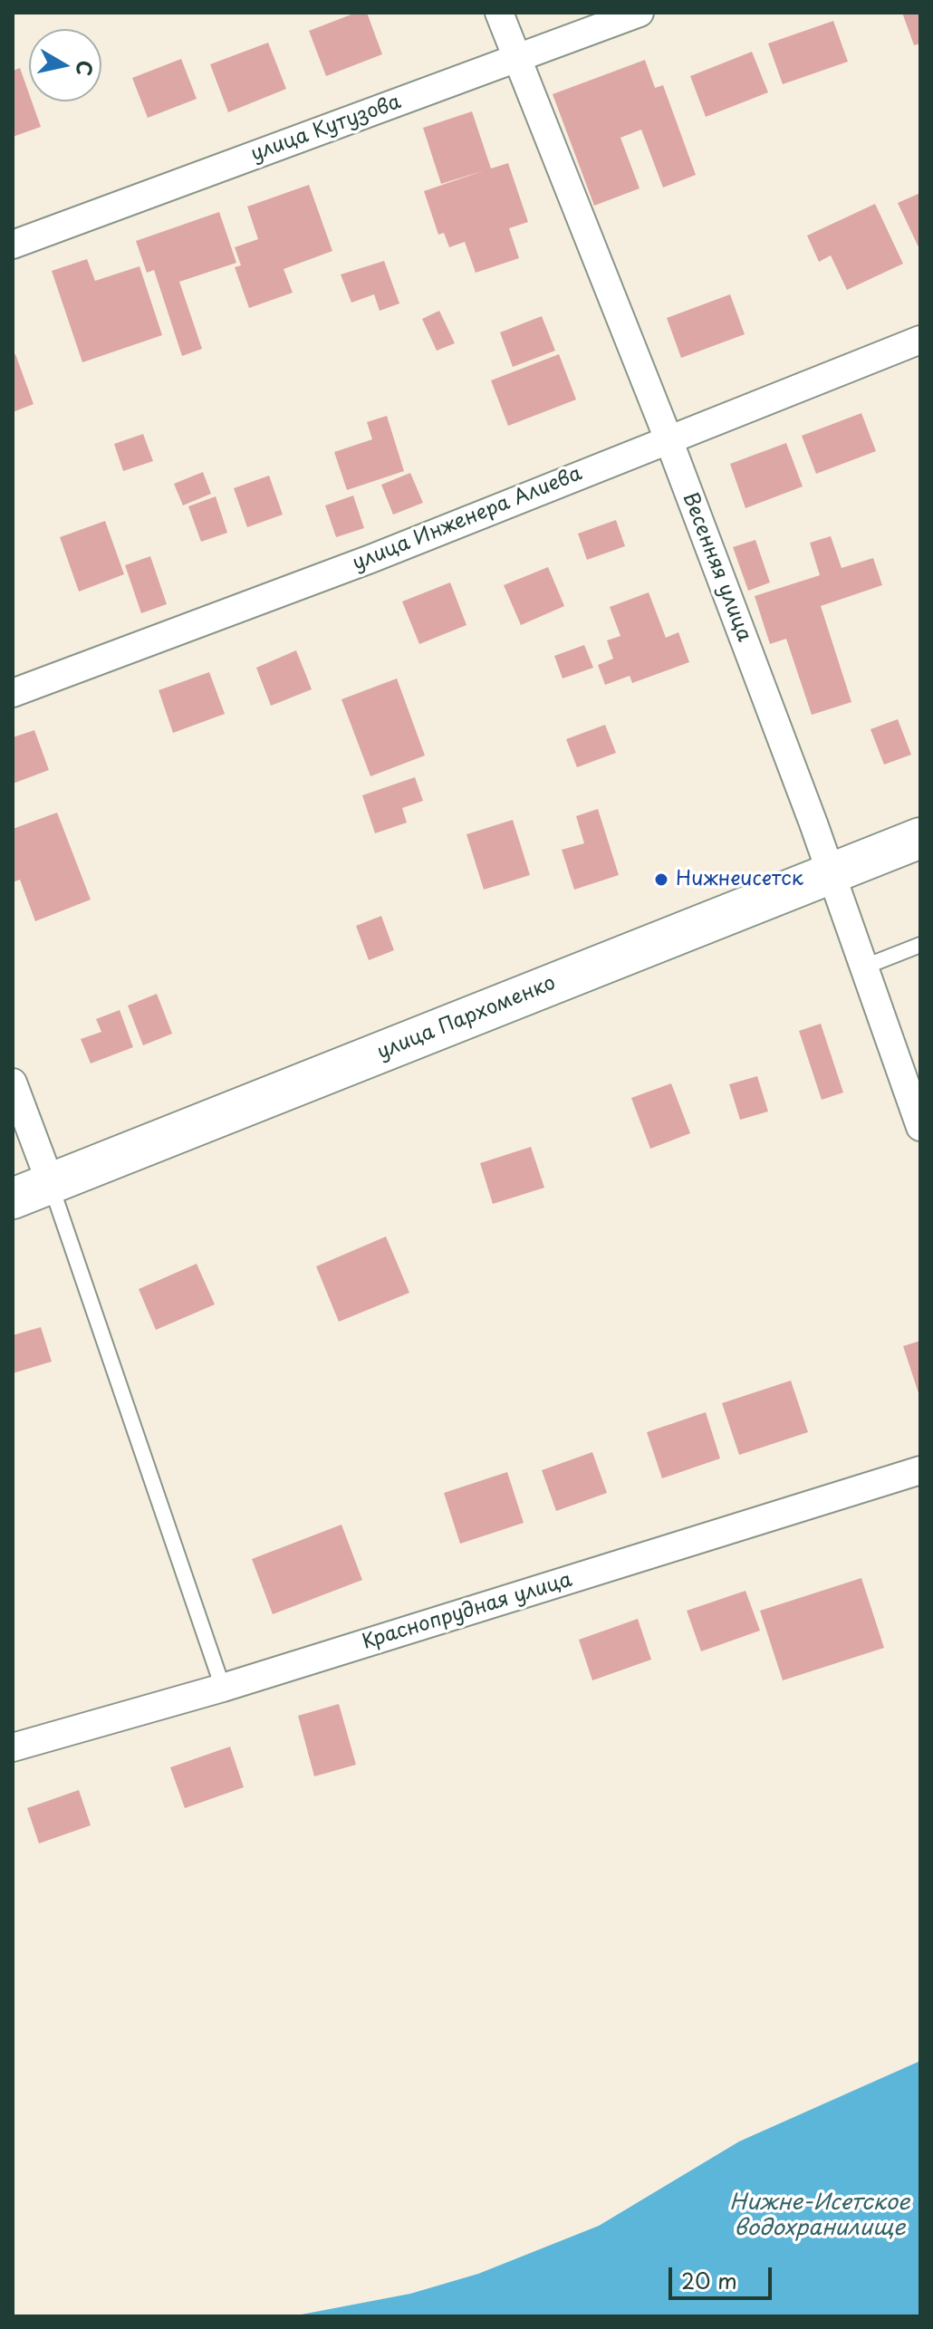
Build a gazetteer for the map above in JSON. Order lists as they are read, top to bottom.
{
  "streets": {
    "main road": ["улица Пархоменко"],
    "street": [
      "улица Кутузова",
      "улица Инженера Алиева",
      "Весенняя улица",
      "Краснопрудная улица"
    ]
  },
  "crossings": [
    ["улица Кутузова", "Весенняя улица"],
    ["улица Инженера Алиева", "Весенняя улица"],
    ["Весенняя улица", "улица Пархоменко"]
  ],
  "water": ["Нижне-Исетское водохранилище"],
  "places": ["Нижнеисетск"],
  "scale_bar": "20 m",
  "north": "right"
}
